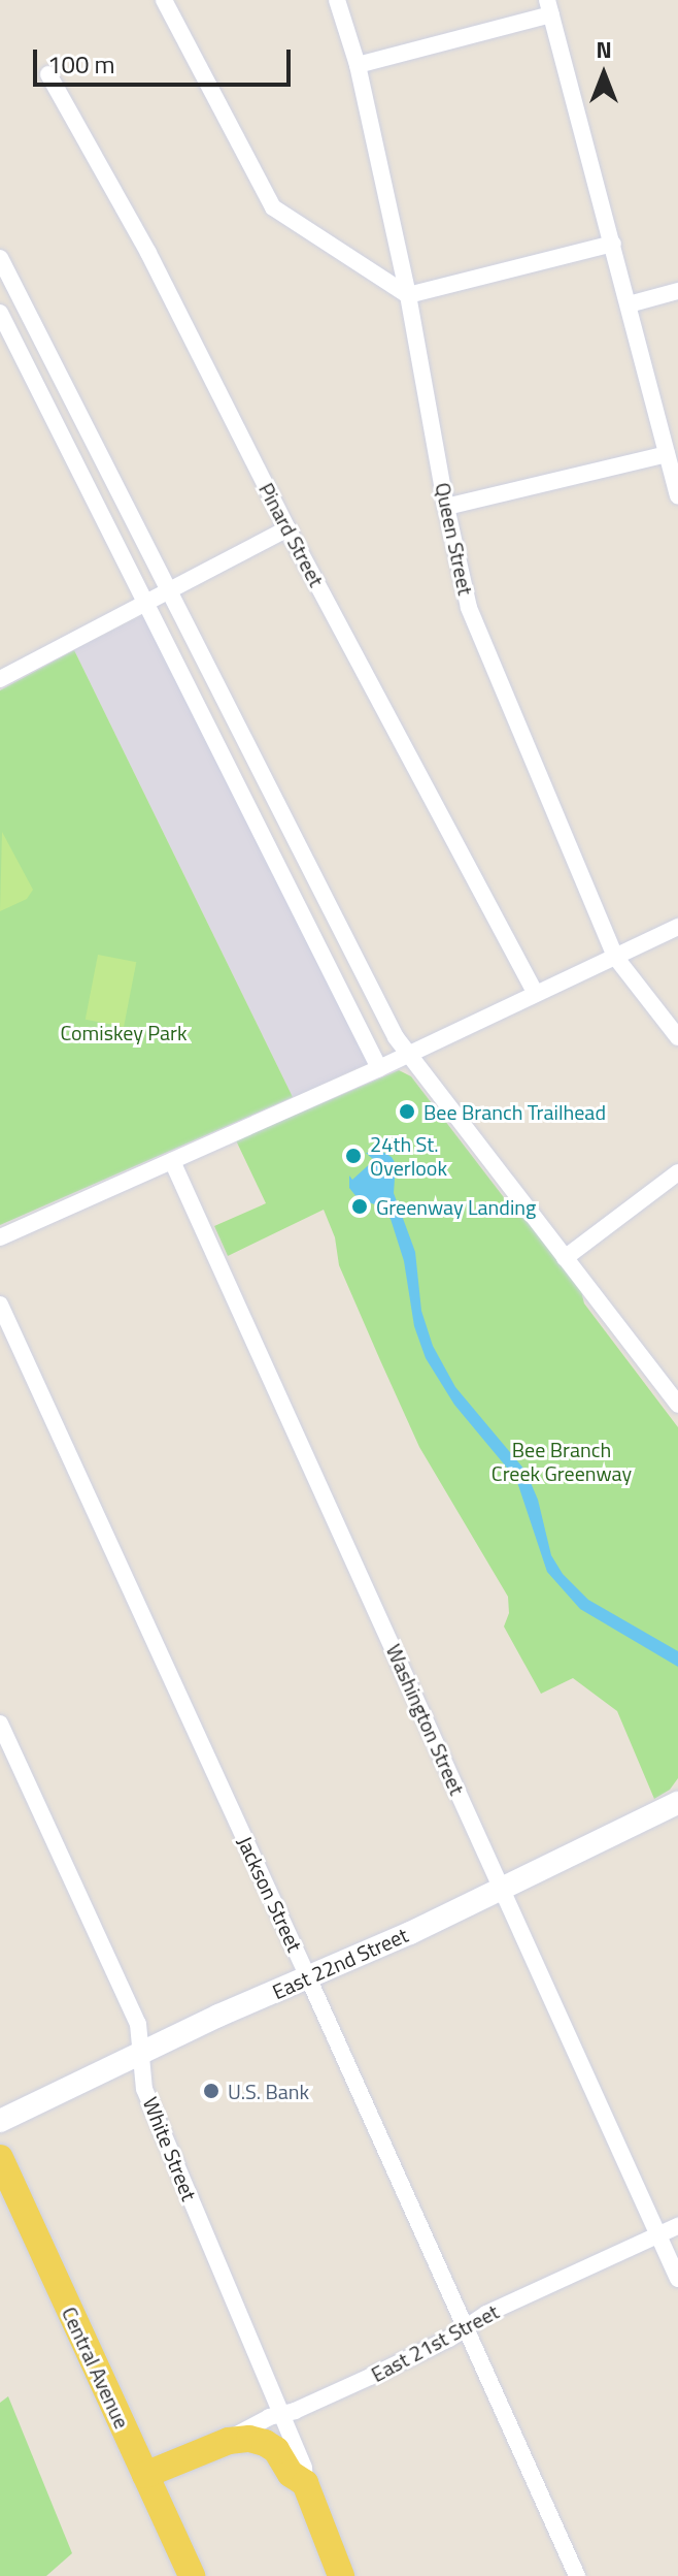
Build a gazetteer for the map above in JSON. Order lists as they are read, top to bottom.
{
  "streets": {
    "main road": ["White Street", "East 21st Street", "Central Avenue"],
    "street": [
      "Pinard Street",
      "Queen Street",
      "Washington Street",
      "Jackson Street",
      "East 22nd Street"
    ]
  },
  "crossings": [
    ["Washington Street", "East 22nd Street"],
    ["Washington Street", "East 21st Street"],
    ["Jackson Street", "East 22nd Street"],
    ["Jackson Street", "East 21st Street"],
    ["East 22nd Street", "White Street"],
    ["White Street", "East 21st Street"],
    ["East 21st Street", "Central Avenue"]
  ],
  "parks": ["Comiskey Park", "Bee Branch Creek Greenway"],
  "places": [
    "Bee Branch Trailhead",
    "24th St. Overlook",
    "Greenway Landing",
    "U.S. Bank"
  ],
  "scale_bar": "100 m",
  "north": "top"
}
